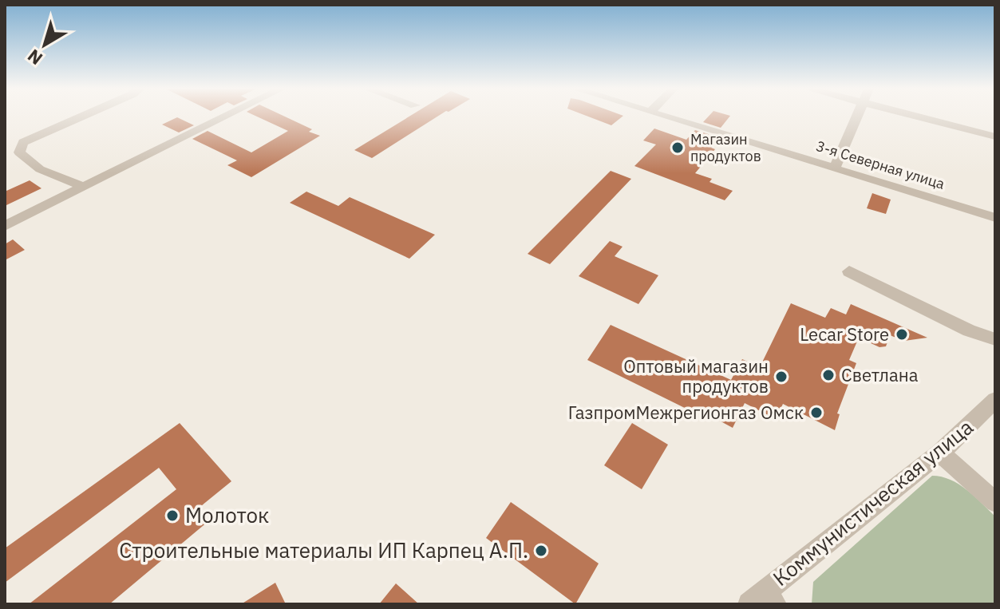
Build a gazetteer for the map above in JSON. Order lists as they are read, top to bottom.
{
  "streets": {
    "street": ["3-я Северная улица", "Коммунистическая улица"]
  },
  "places": [
    "Магазин продуктов",
    "Lecar Store",
    "Светлана",
    "Оптовый магазин продуктов",
    "ГазпромМежрегионгаз Омск",
    "Молоток",
    "Строительные материалы ИП Карпец А.П."
  ],
  "north": "bottom left"
}
